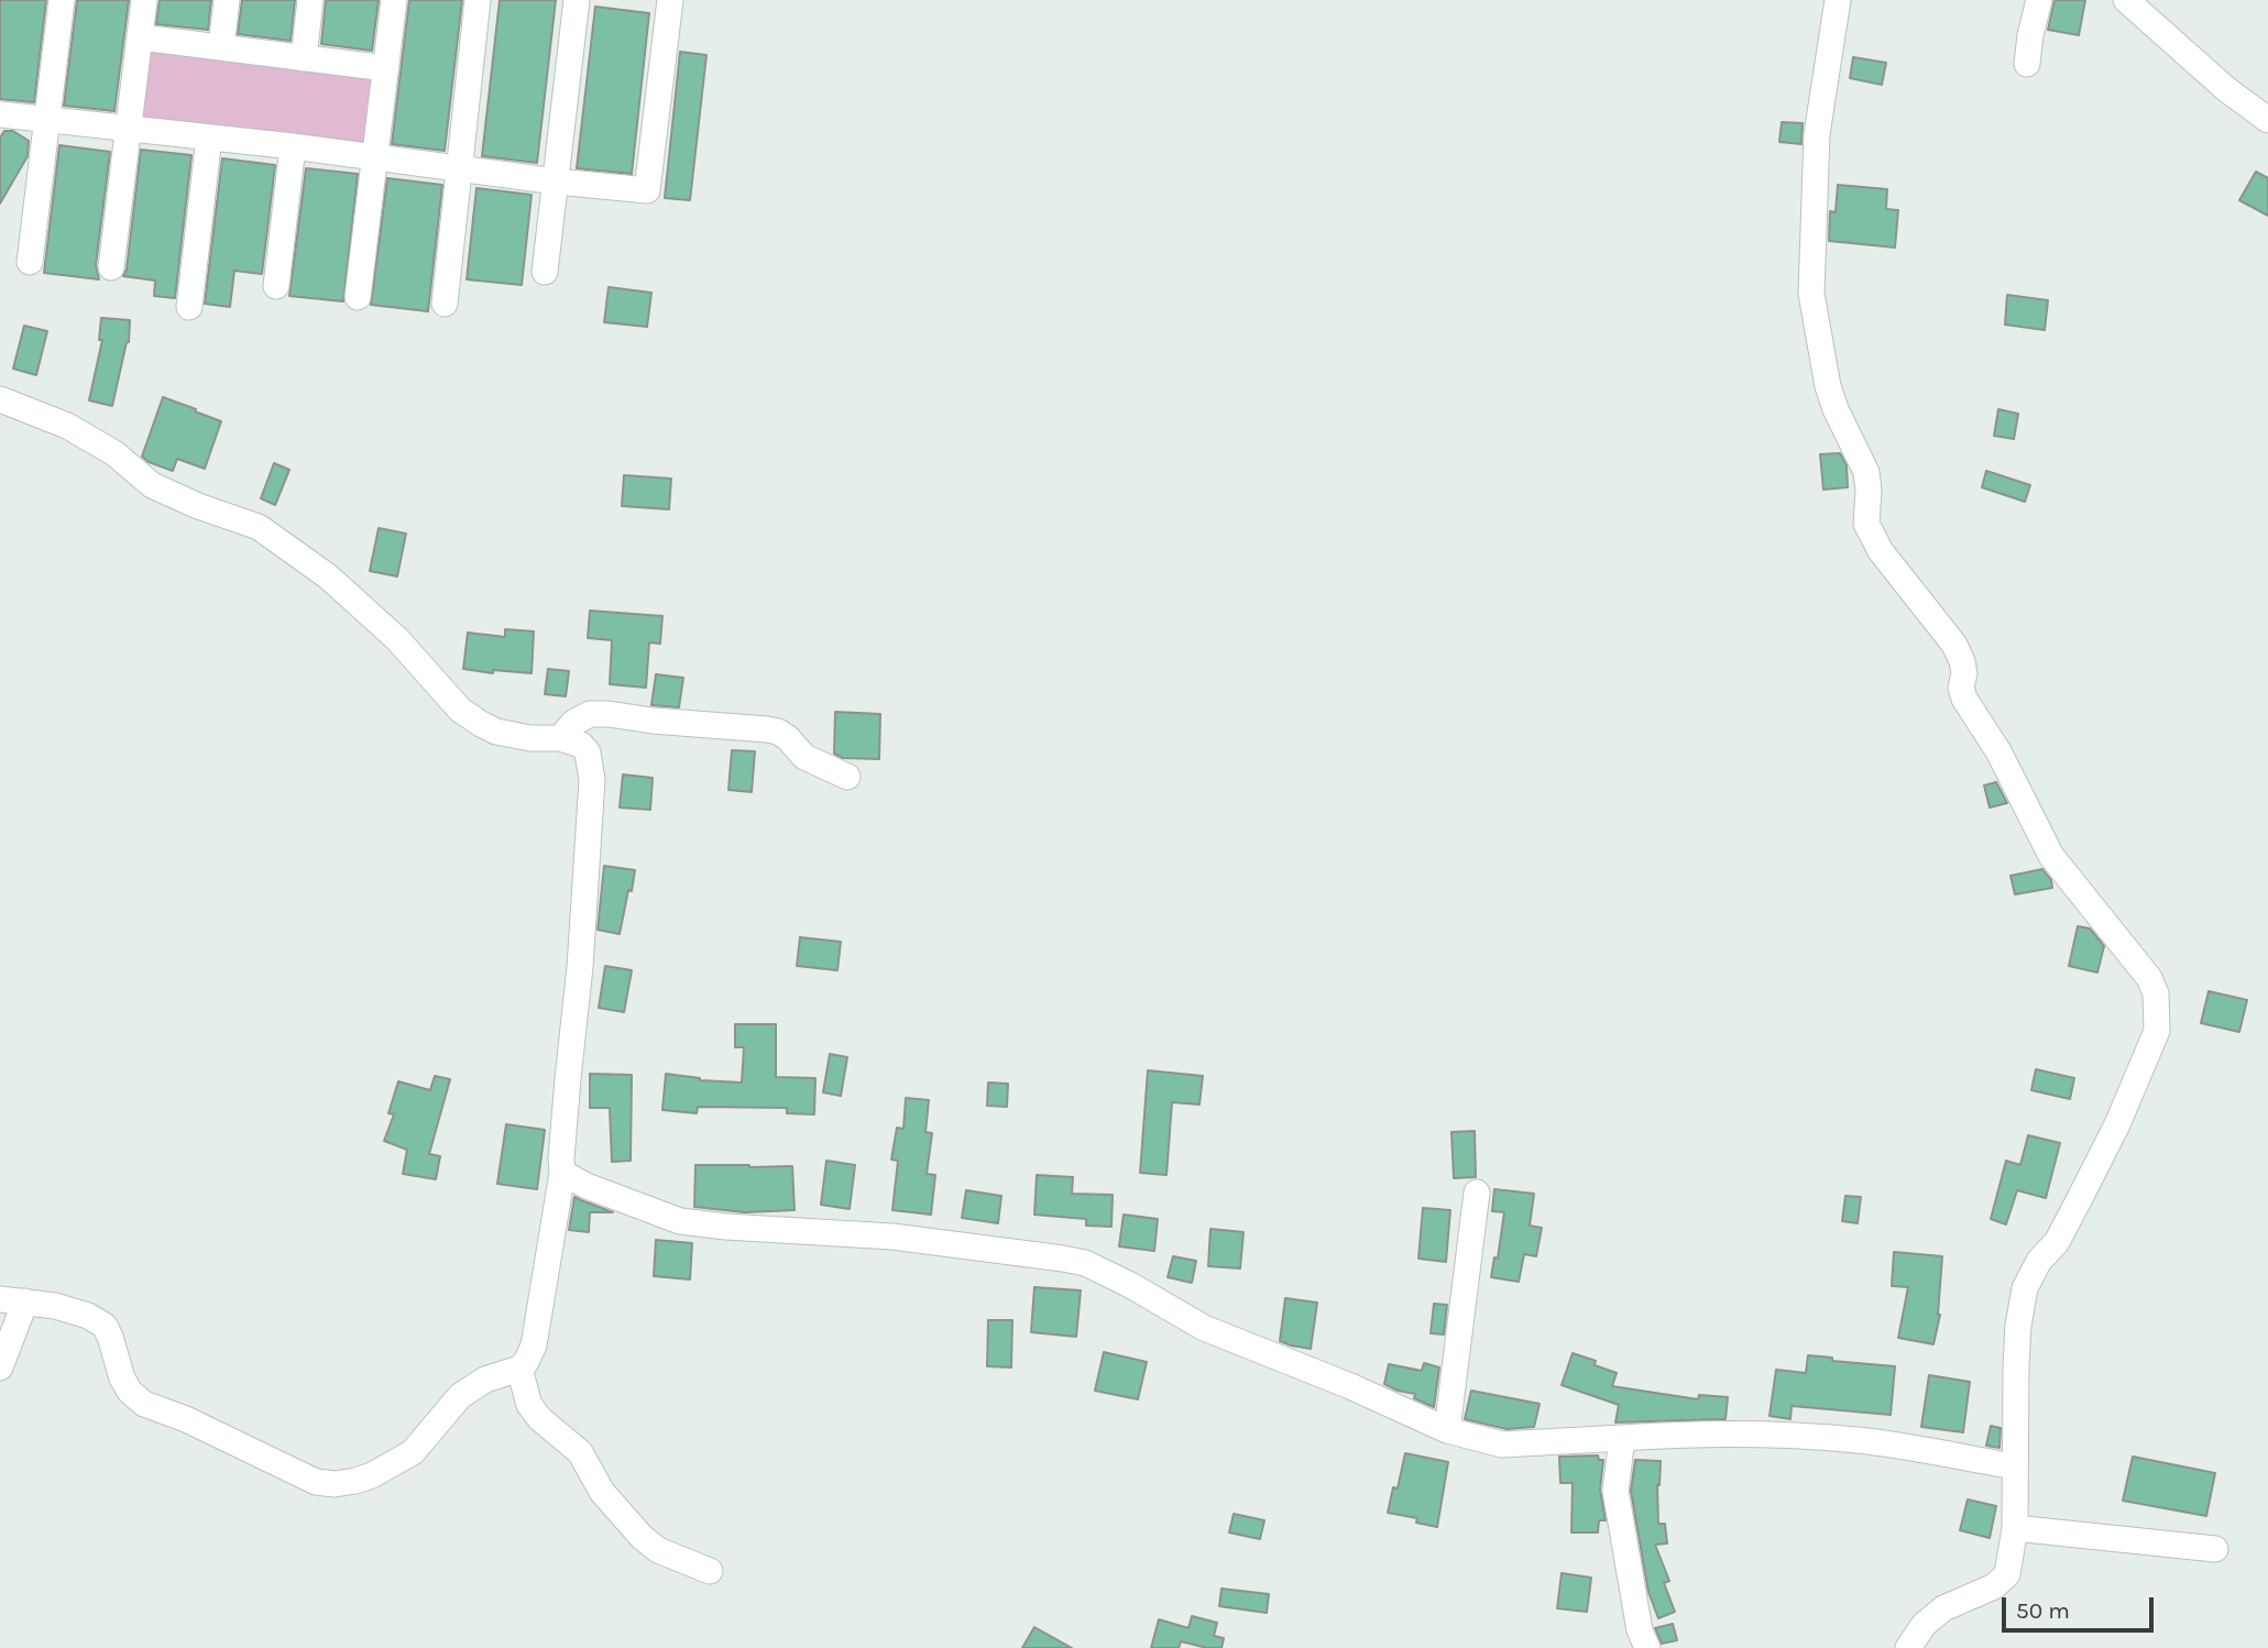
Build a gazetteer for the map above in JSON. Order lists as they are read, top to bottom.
{
  "scale_bar": "50 m"
}
